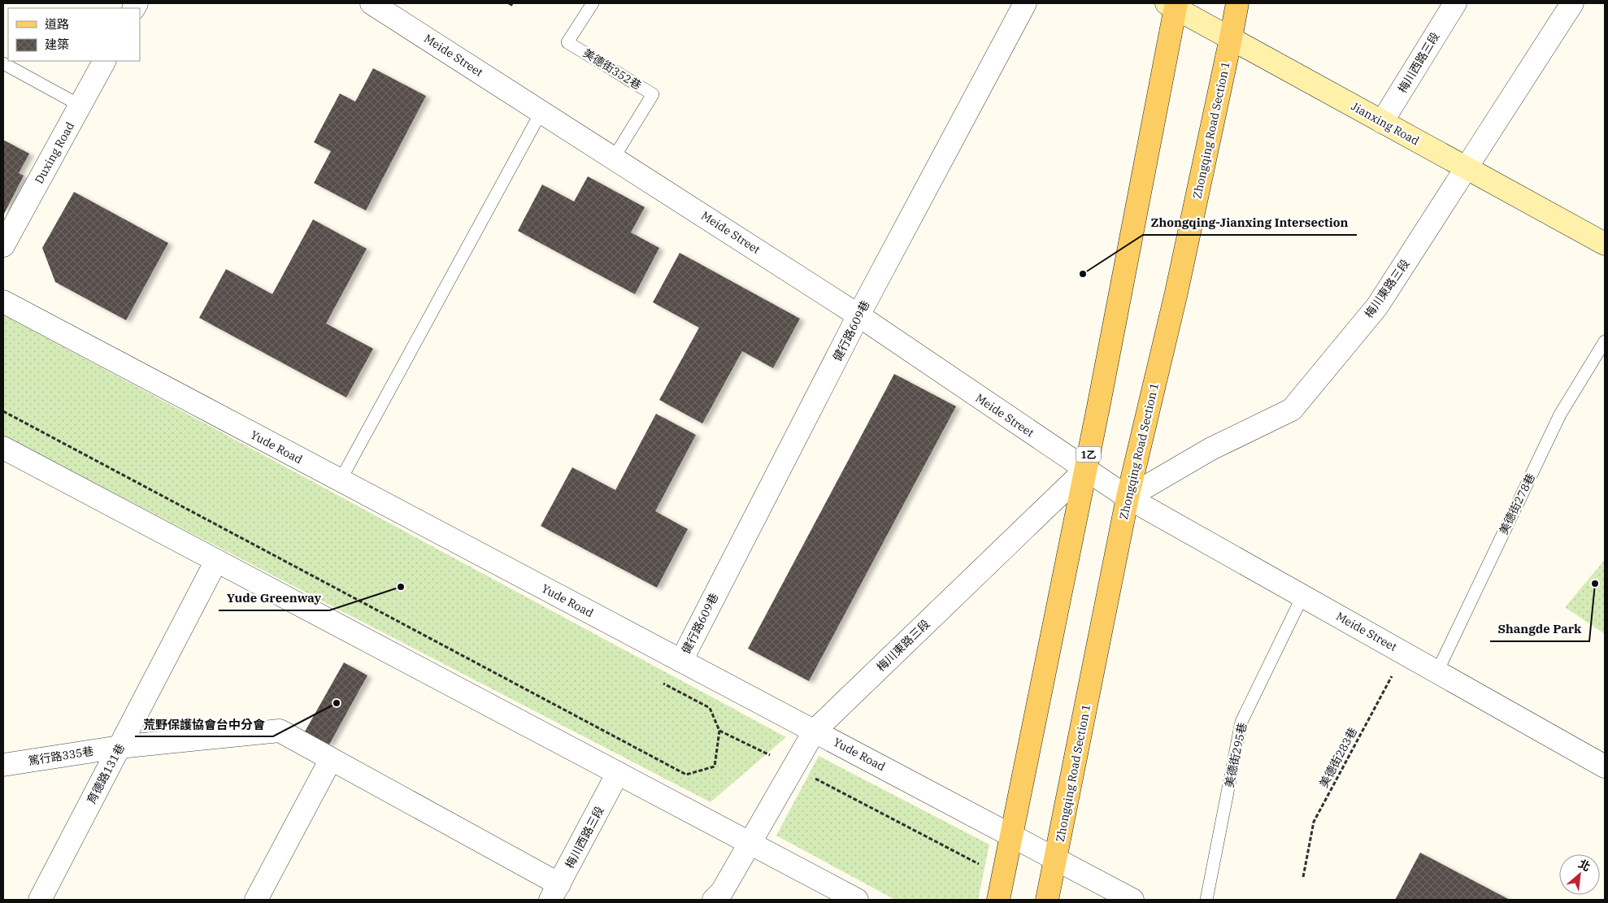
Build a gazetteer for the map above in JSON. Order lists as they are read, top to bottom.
{
  "streets": {
    "main road": ["Zhongqing Road Section 1", "1乙"],
    "street": [
      "Meide Street",
      "梅川西路三段",
      "Jianxing Road",
      "Duxing Road",
      "梅川東路三段",
      "健行路609巷",
      "Yude Road",
      "篤行路335巷",
      "育德路131巷"
    ],
    "lane": ["美德街352巷", "美德街278巷", "美德街295巷"],
    "path": ["美德街283巷"]
  },
  "crossings": [
    ["Meide Street", "美德街352巷"],
    ["Meide Street", "Zhongqing Road Section 1"],
    ["Meide Street", "梅川東路三段"],
    ["Meide Street", "健行路609巷"],
    ["Meide Street", "1乙"],
    ["Meide Street", "美德街278巷"],
    ["Meide Street", "美德街295巷"],
    ["Meide Street", "美德街283巷"],
    ["梅川西路三段", "Jianxing Road"],
    ["梅川西路三段", "篤行路335巷"],
    ["Jianxing Road", "Zhongqing Road Section 1"],
    ["Jianxing Road", "梅川東路三段"],
    ["Jianxing Road", "1乙"],
    ["Zhongqing Road Section 1", "梅川東路三段"],
    ["Zhongqing Road Section 1", "Yude Road"],
    ["梅川東路三段", "Yude Road"],
    ["梅川東路三段", "1乙"],
    ["健行路609巷", "Yude Road"],
    ["Yude Road", "1乙"],
    ["篤行路335巷", "育德路131巷"]
  ],
  "places": [
    "Zhongqing-Jianxing Intersection",
    "Shangde Park",
    "Yude Greenway",
    "荒野保護協會台中分會"
  ],
  "legend": ["道路", "建築"],
  "north": "top right"
}
